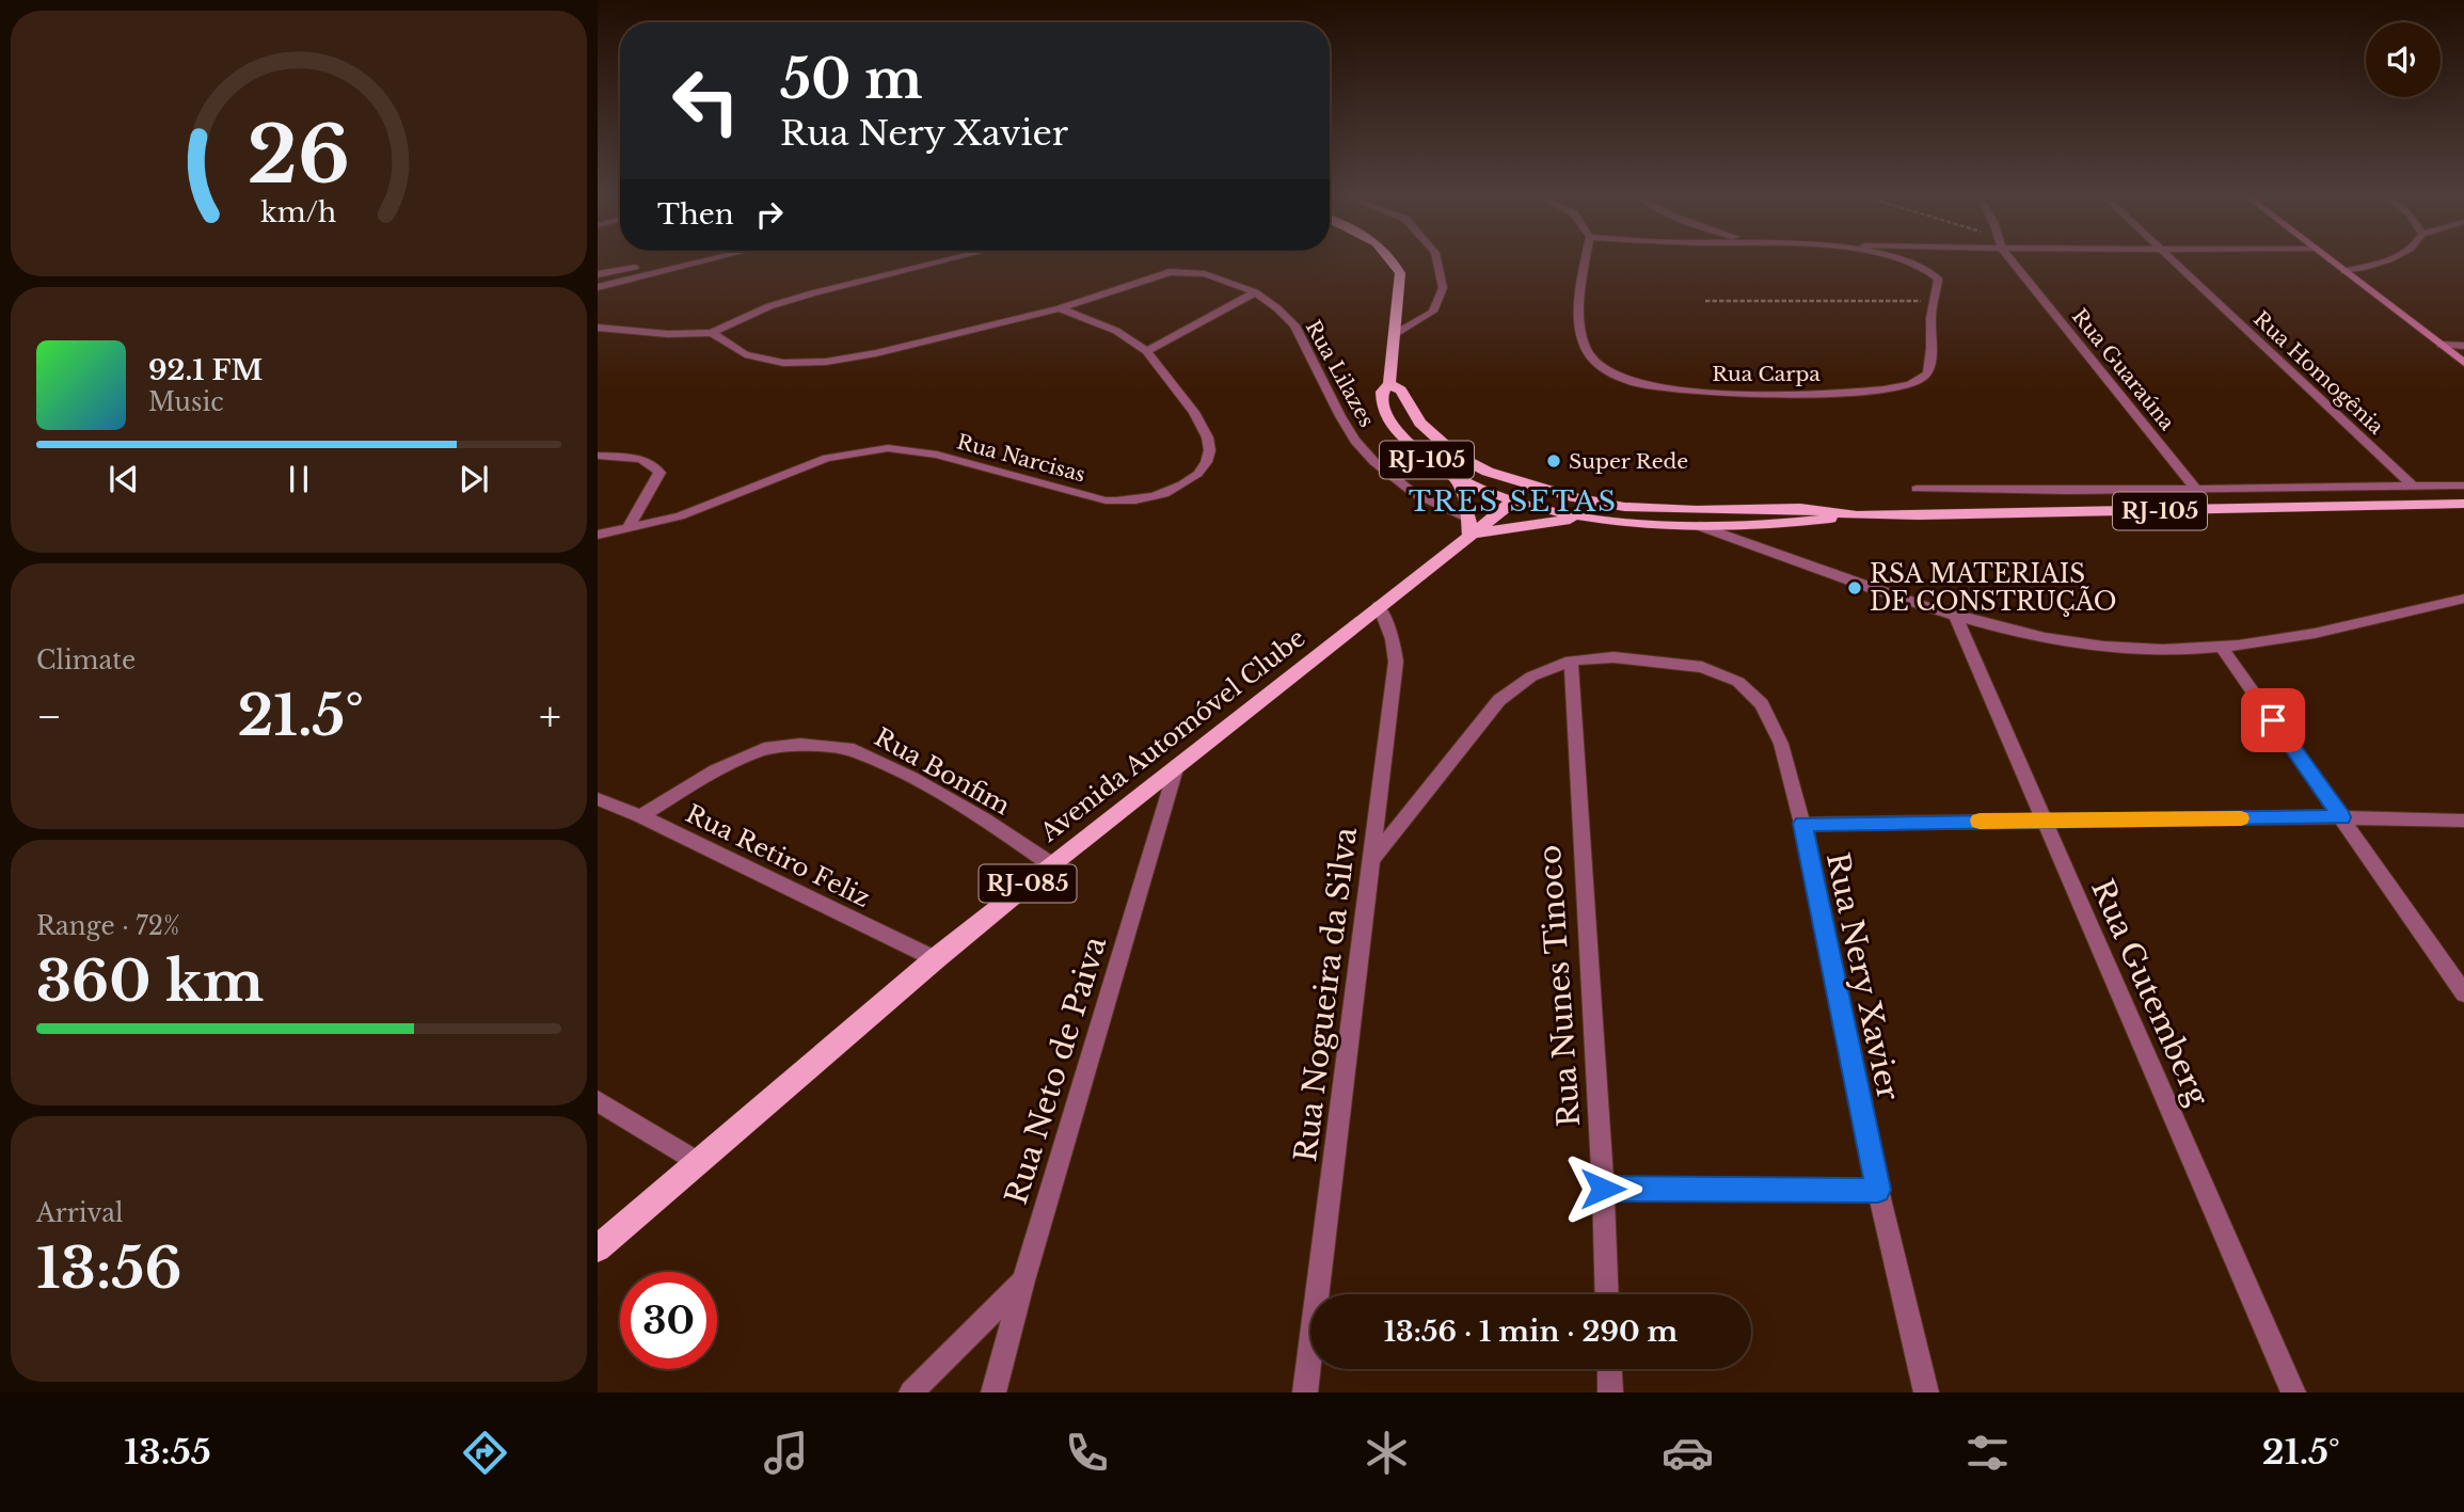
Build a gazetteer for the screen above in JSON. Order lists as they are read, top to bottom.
{
  "streets": {
    "main road": ["RJ-105", "Avenida Automóvel Clube", "RJ-085"],
    "street": [
      "Rua Guaraúna",
      "Rua Homogênia",
      "Rua Lilazes",
      "Rua Carpa",
      "Rua Narcisas",
      "Rua Bonfim",
      "Rua Retiro Feliz",
      "Rua Nery Xavier",
      "Rua Nunes Tinoco",
      "Rua Gutemberg",
      "Rua Nogueira da Silva",
      "Rua Neto de Paiva"
    ]
  },
  "crossings": [
    ["Rua Lilazes", "Rua Narcisas"],
    ["Rua Lilazes", "Avenida Automóvel Clube"],
    ["RJ-105", "Avenida Automóvel Clube"],
    ["Avenida Automóvel Clube", "Rua Bonfim"],
    ["Avenida Automóvel Clube", "Rua Retiro Feliz"],
    ["Avenida Automóvel Clube", "Rua Nogueira da Silva"],
    ["Avenida Automóvel Clube", "Rua Neto de Paiva"],
    ["Rua Bonfim", "Rua Retiro Feliz"],
    ["Rua Nery Xavier", "Rua Nunes Tinoco"],
    ["Rua Nery Xavier", "Rua Nogueira da Silva"]
  ],
  "districts": ["TRES SETAS"],
  "places": ["Super Rede", "RSA MATERIAIS DE CONSTRUÇÃO"],
  "page": {
    "turn": ["50 m", "Rua Nery Xavier"],
    "then": "Then",
    "song": ["92.1 FM", "Music"],
    "tile": [
      "Climate",
      ["Range · 72%", "360 km"],
      ["Arrival", "13:56"]
    ],
    "heat": ["−", "21.5°", "+"],
    "limit": "30",
    "trip": "13:56 · 1 min · 290 m",
    "tabs": ["13:55", "21.5°"],
    "gauge": ["26", "km/h"]
  }
}
